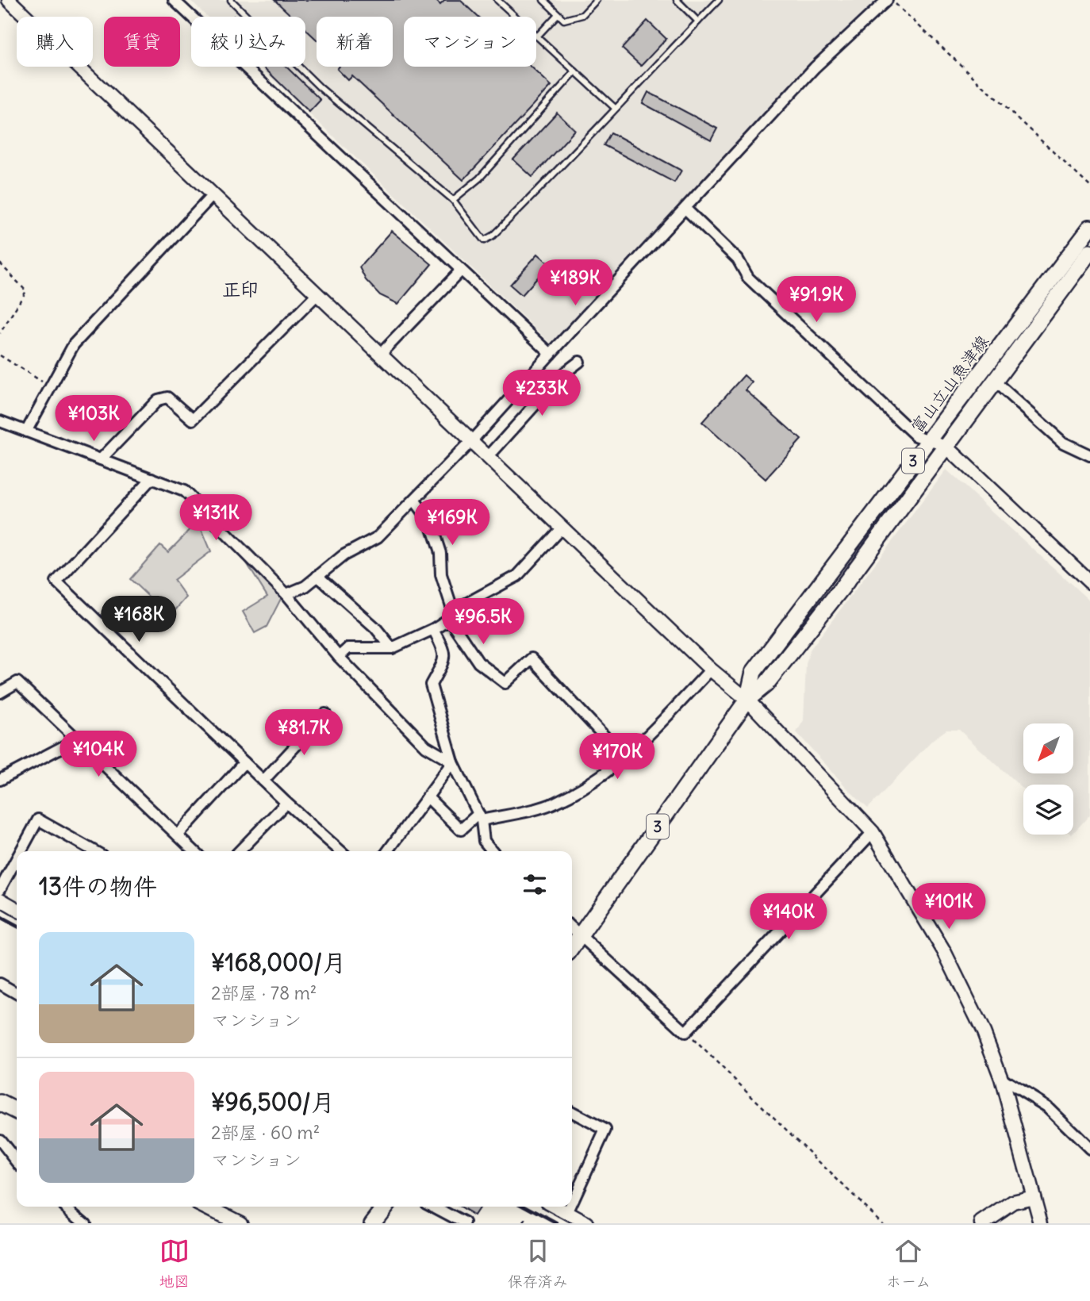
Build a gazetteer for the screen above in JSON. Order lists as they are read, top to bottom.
{
  "streets": {
    "main road": ["富山立山魚津線", "3"]
  },
  "districts": ["正印"],
  "north": "bottom left",
  "page": {
    "chip": [
      "購入",
      "賃貸",
      "絞り込み",
      "新着",
      "マンション"
    ],
    "price": [
      "¥189K",
      "¥91.9K",
      "¥233K",
      "¥103K",
      "¥131K",
      "¥169K",
      "¥168K",
      "¥96.5K",
      "¥81.7K",
      "¥104K",
      "¥170K",
      "¥101K",
      "¥140K"
    ],
    "heading": "13件の物件",
    "list": [
      {
        "name": "¥168,000/月",
        "note": "2部屋 · 78 m² · マンション"
      },
      {
        "name": "¥96,500/月",
        "note": "2部屋 · 60 m² · マンション"
      }
    ],
    "tabs": ["地図", "保存済み", "ホーム"]
  }
}
